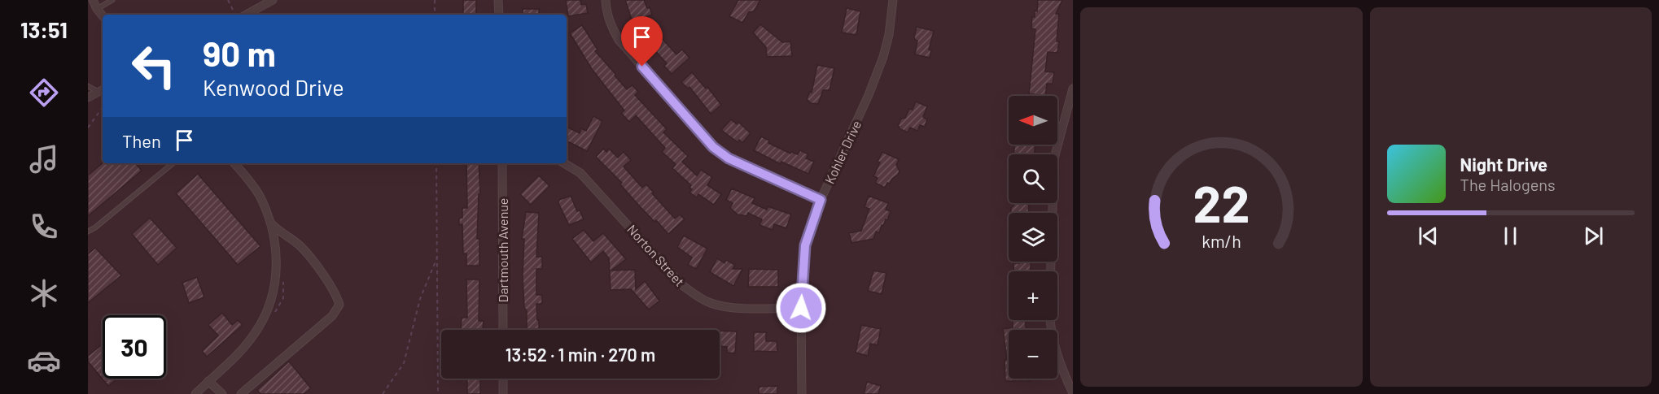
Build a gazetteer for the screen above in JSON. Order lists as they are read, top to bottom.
{
  "streets": {
    "street": ["Kohler Drive", "Dartmouth Avenue", "Norton Street"]
  },
  "crossings": [
    ["Kohler Drive", "Norton Street"]
  ],
  "north": "left",
  "page": {
    "tabs": "13:51",
    "turn": ["90 m", "Kenwood Drive"],
    "map_buttons": ["+", "−"],
    "then": "Then",
    "song": ["Night Drive", "The Halogens"],
    "limit": "30",
    "trip": "13:52 · 1 min · 270 m",
    "gauge": ["22", "km/h"]
  }
}
